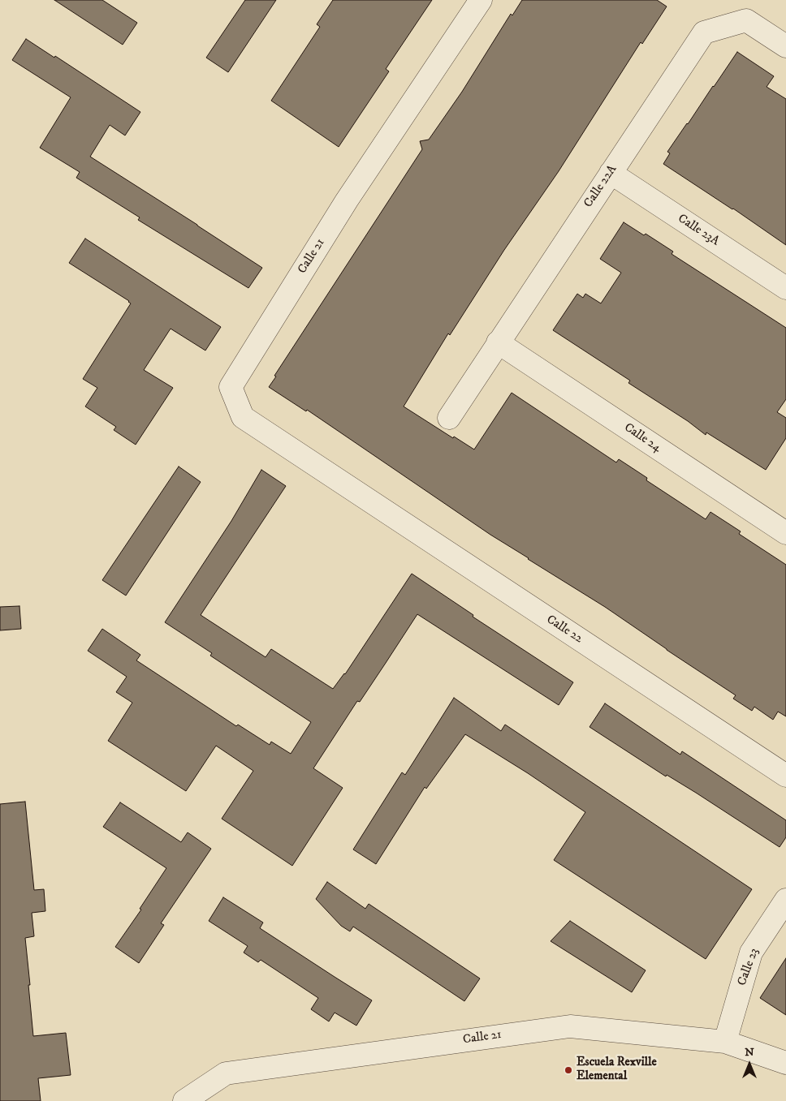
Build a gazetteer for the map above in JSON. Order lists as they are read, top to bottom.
{
  "streets": {
    "street": [
      "Calle 22A",
      "Calle 23A",
      "Calle 21",
      "Calle 24",
      "Calle 22",
      "Calle 23"
    ]
  },
  "crossings": [
    ["Calle 22A", "Calle 23A"],
    ["Calle 22A", "Calle 24"],
    ["Calle 21", "Calle 22"],
    ["Calle 21", "Calle 23"]
  ],
  "places": ["Escuela Rexville Elemental"],
  "north": "top"
}
